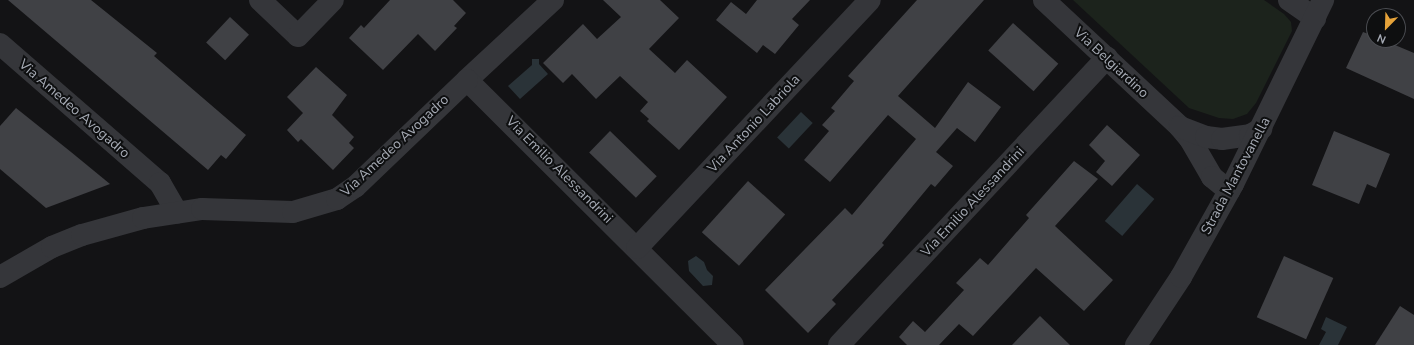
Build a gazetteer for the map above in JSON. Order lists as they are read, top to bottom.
{
  "streets": {
    "street": [
      "Via Belgiardino",
      "Via Amedeo Avogadro",
      "Via Antonio Labriola",
      "Via Emilio Alessandrini",
      "Strada Mantovanella"
    ]
  },
  "crossings": [
    ["Via Belgiardino", "Via Emilio Alessandrini"],
    ["Via Amedeo Avogadro", "Via Emilio Alessandrini"],
    ["Via Antonio Labriola", "Via Emilio Alessandrini"]
  ],
  "north": "bottom left"
}
